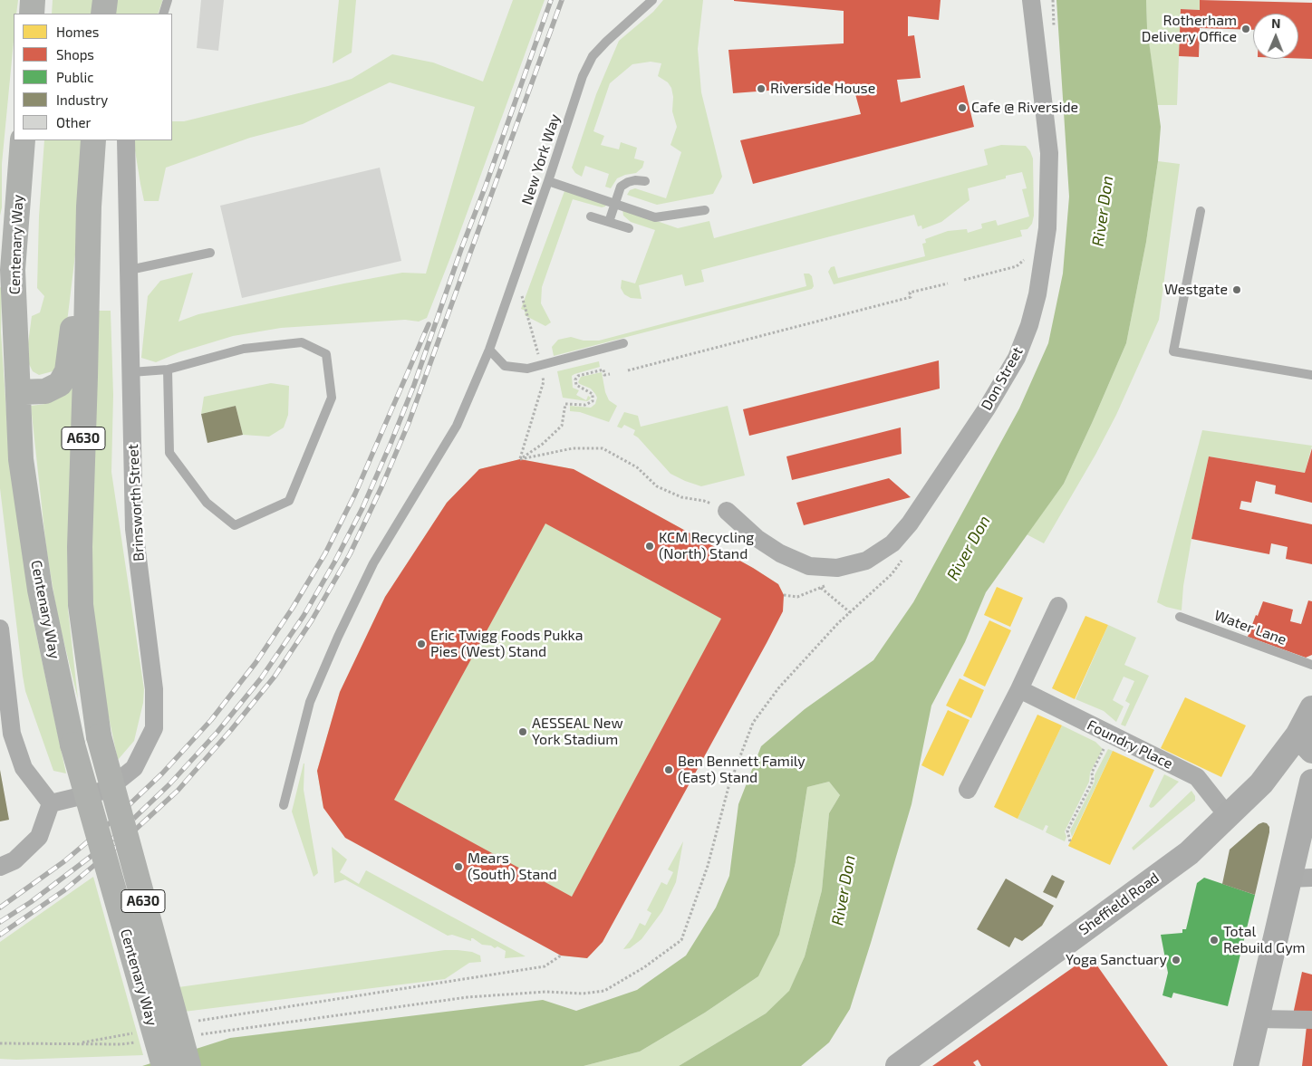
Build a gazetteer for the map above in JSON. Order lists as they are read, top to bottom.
{
  "streets": {
    "main road": ["Centenary Way", "A630"],
    "street": [
      "Don Street",
      "Brinsworth Street",
      "Foundry Place",
      "Sheffield Road"
    ],
    "lane": ["New York Way", "Water Lane"]
  },
  "crossings": [
    ["Centenary Way", "A630"],
    ["Foundry Place", "Sheffield Road"]
  ],
  "water": ["River Don"],
  "places": [
    "Rotherham Delivery Office",
    "Riverside House",
    "Cafe @ Riverside",
    "Westgate",
    "KCM Recycling (North) Stand",
    "Eric Twigg Foods Pukka Pies (West) Stand",
    "AESSEAL New York Stadium",
    "Ben Bennett Family (East) Stand",
    "Mears (South) Stand",
    "Total Rebuild Gym",
    "Yoga Sanctuary"
  ],
  "legend": [
    "Homes",
    "Shops",
    "Public",
    "Industry",
    "Other"
  ],
  "north": "top"
}
